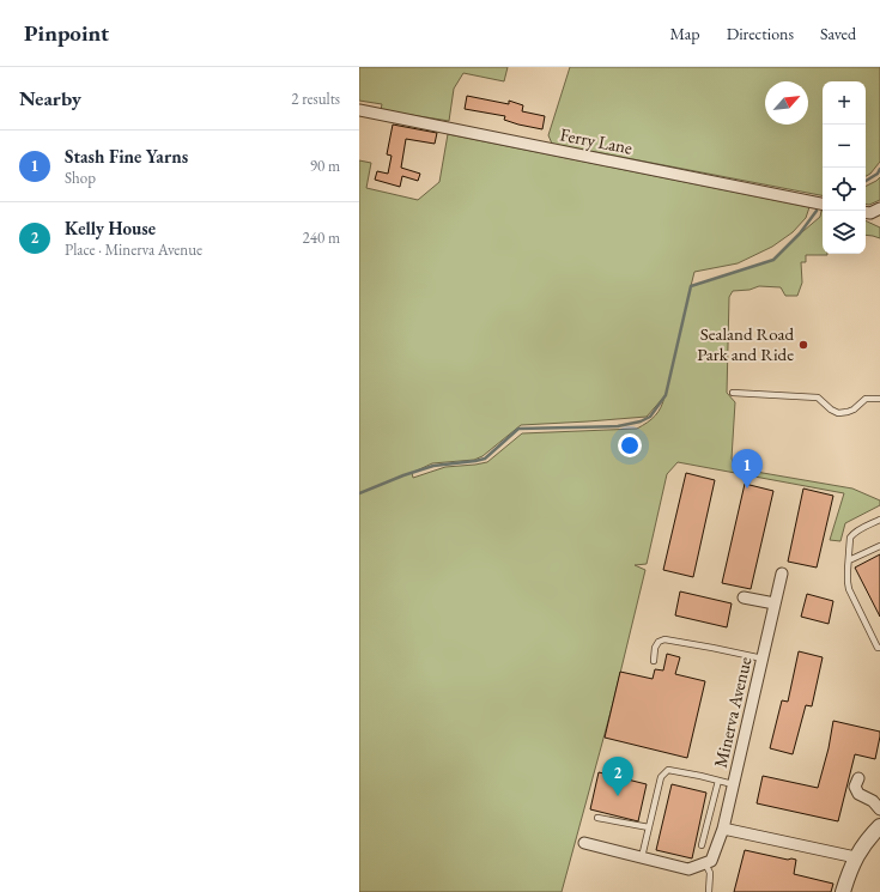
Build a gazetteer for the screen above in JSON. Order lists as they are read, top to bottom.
{
  "streets": {
    "street": ["Ferry Lane", "Minerva Avenue"]
  },
  "places": ["Sealand Road Park and Ride"],
  "north": "top right",
  "page": {
    "header": "Pinpoint",
    "nav": ["Map", "Directions", "Saved"],
    "heading": ["Nearby", "2 results"],
    "map_buttons": ["+", "−"],
    "list": [
      {
        "mark": "1",
        "name": "Stash Fine Yarns",
        "note": "Shop",
        "value": "90 m"
      },
      {
        "mark": "2",
        "name": "Kelly House",
        "note": "Place · Minerva Avenue",
        "value": "240 m"
      }
    ],
    "pins": ["1", "2"]
  }
}
